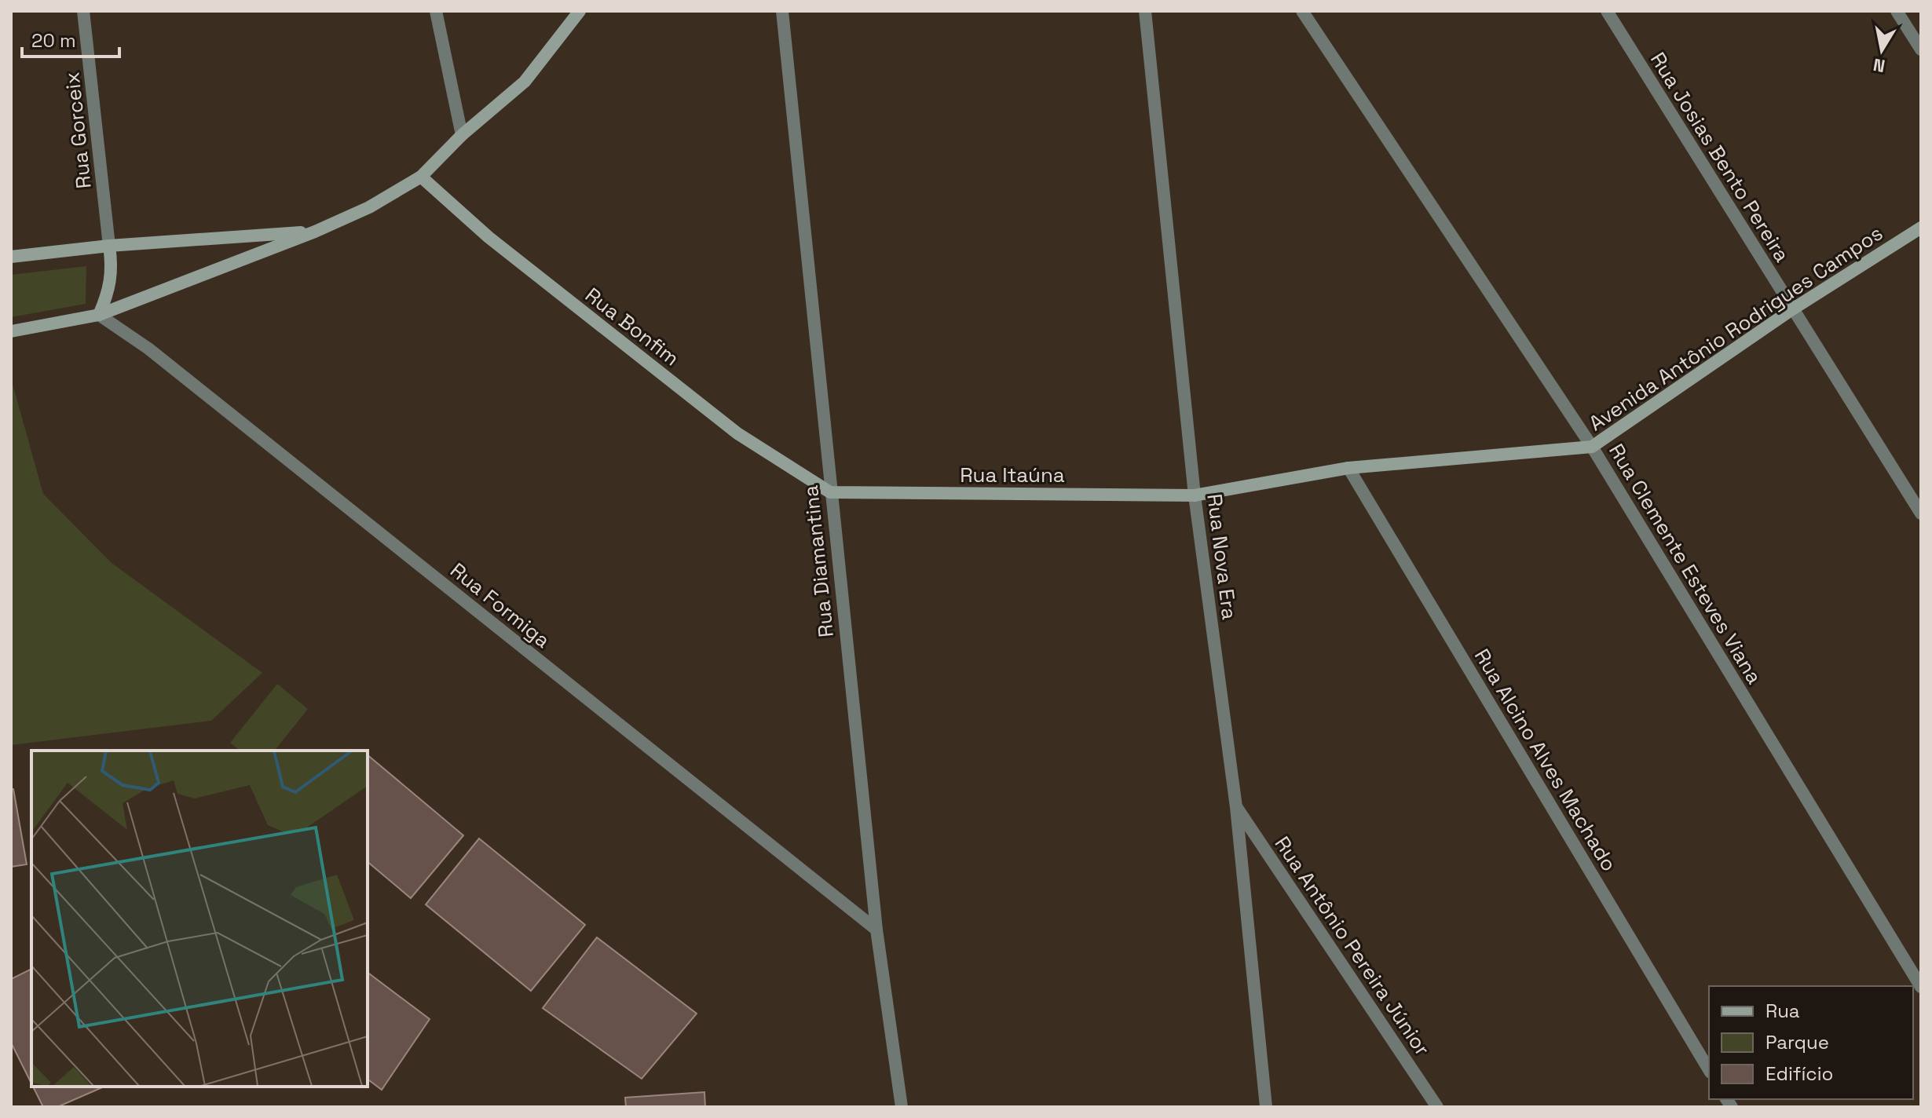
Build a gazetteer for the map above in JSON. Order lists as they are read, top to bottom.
{
  "streets": {
    "street": [
      "Rua Gorceix",
      "Rua Josias Bento Pereira",
      "Rua Bonfim",
      "Avenida Antônio Rodrigues Campos",
      "Rua Itaúna",
      "Rua Nova Era",
      "Rua Diamantina",
      "Rua Clemente Esteves Viana",
      "Rua Formiga",
      "Rua Alcino Alves Machado",
      "Rua Antônio Pereira Júnior"
    ]
  },
  "crossings": [
    ["Rua Josias Bento Pereira", "Avenida Antônio Rodrigues Campos"],
    ["Rua Bonfim", "Rua Itaúna"],
    ["Rua Bonfim", "Rua Diamantina"],
    ["Avenida Antônio Rodrigues Campos", "Rua Itaúna"],
    ["Avenida Antônio Rodrigues Campos", "Rua Nova Era"],
    ["Avenida Antônio Rodrigues Campos", "Rua Clemente Esteves Viana"],
    ["Avenida Antônio Rodrigues Campos", "Rua Alcino Alves Machado"],
    ["Rua Itaúna", "Rua Nova Era"],
    ["Rua Itaúna", "Rua Diamantina"],
    ["Rua Nova Era", "Rua Antônio Pereira Júnior"],
    ["Rua Diamantina", "Rua Formiga"]
  ],
  "legend": ["Rua", "Parque", "Edifício"],
  "scale_bar": "20 m",
  "north": "bottom"
}
